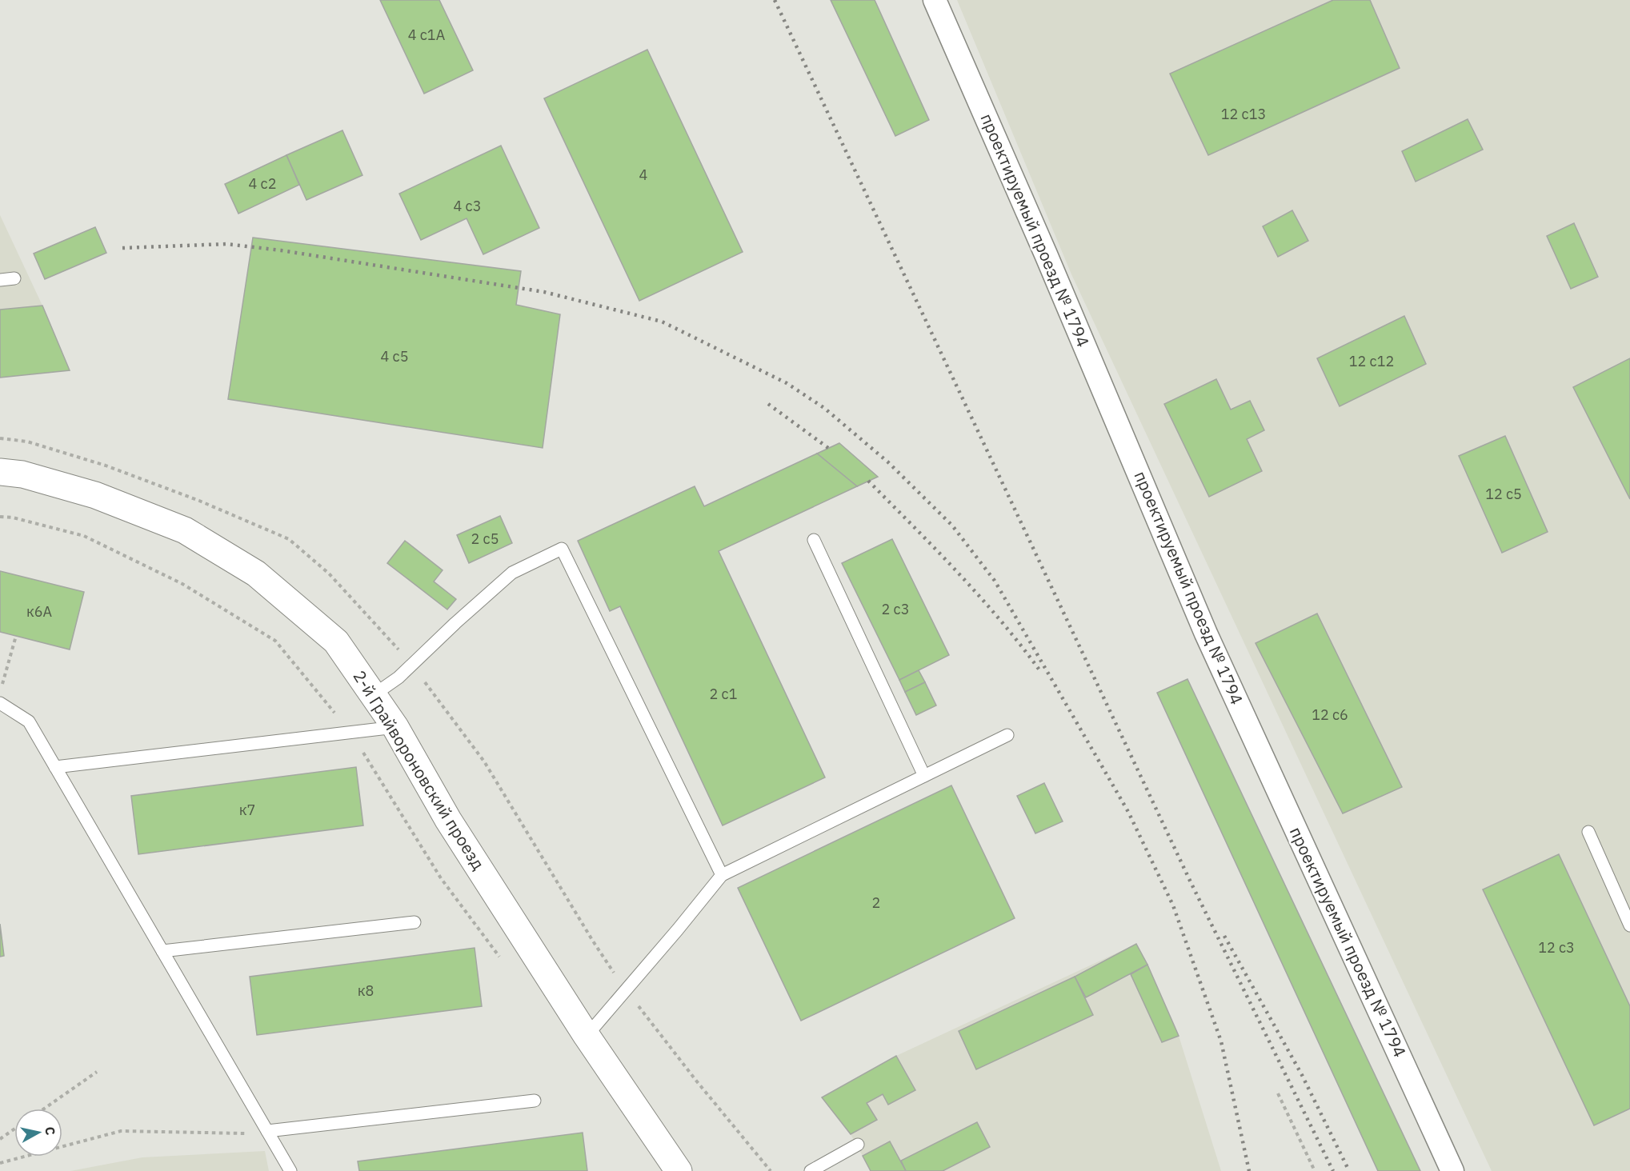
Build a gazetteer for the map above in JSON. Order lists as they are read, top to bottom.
{
  "streets": {
    "main road": ["2-й Грайвороновский проезд"],
    "street": ["проектируемый проезд № 1794"]
  },
  "house_numbers": [
    "4 с1А",
    "12 с13",
    "4",
    "4 с2",
    "4 с3",
    "4 с5",
    "12 с12",
    "12 с5",
    "2 с5",
    "2 с3",
    "к6А",
    "2 с1",
    "12 с6",
    "к7",
    "2",
    "12 с3",
    "к8"
  ],
  "north": "right"
}
